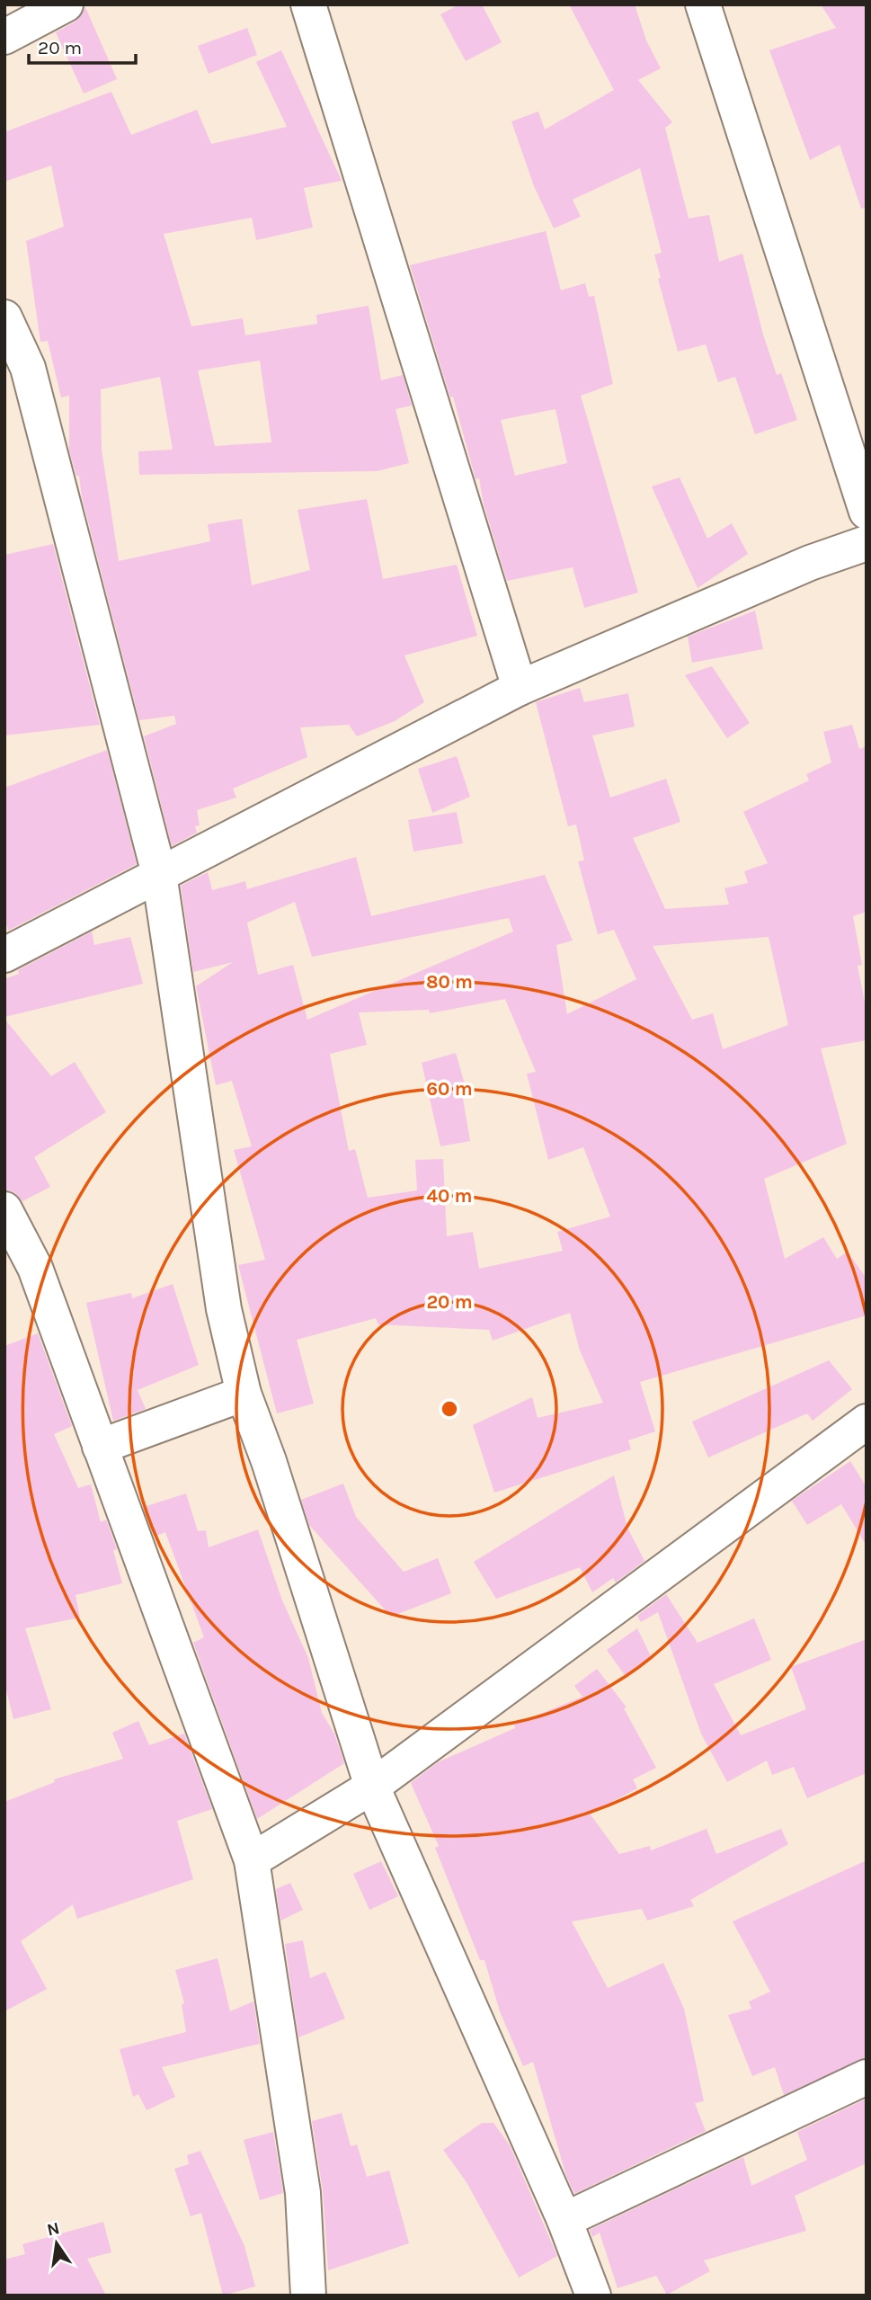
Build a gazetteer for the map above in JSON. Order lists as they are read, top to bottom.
{
  "scale_bar": "20 m",
  "north": "top",
  "rings": [
    "80 m",
    "60 m",
    "40 m",
    "20 m"
  ]
}
